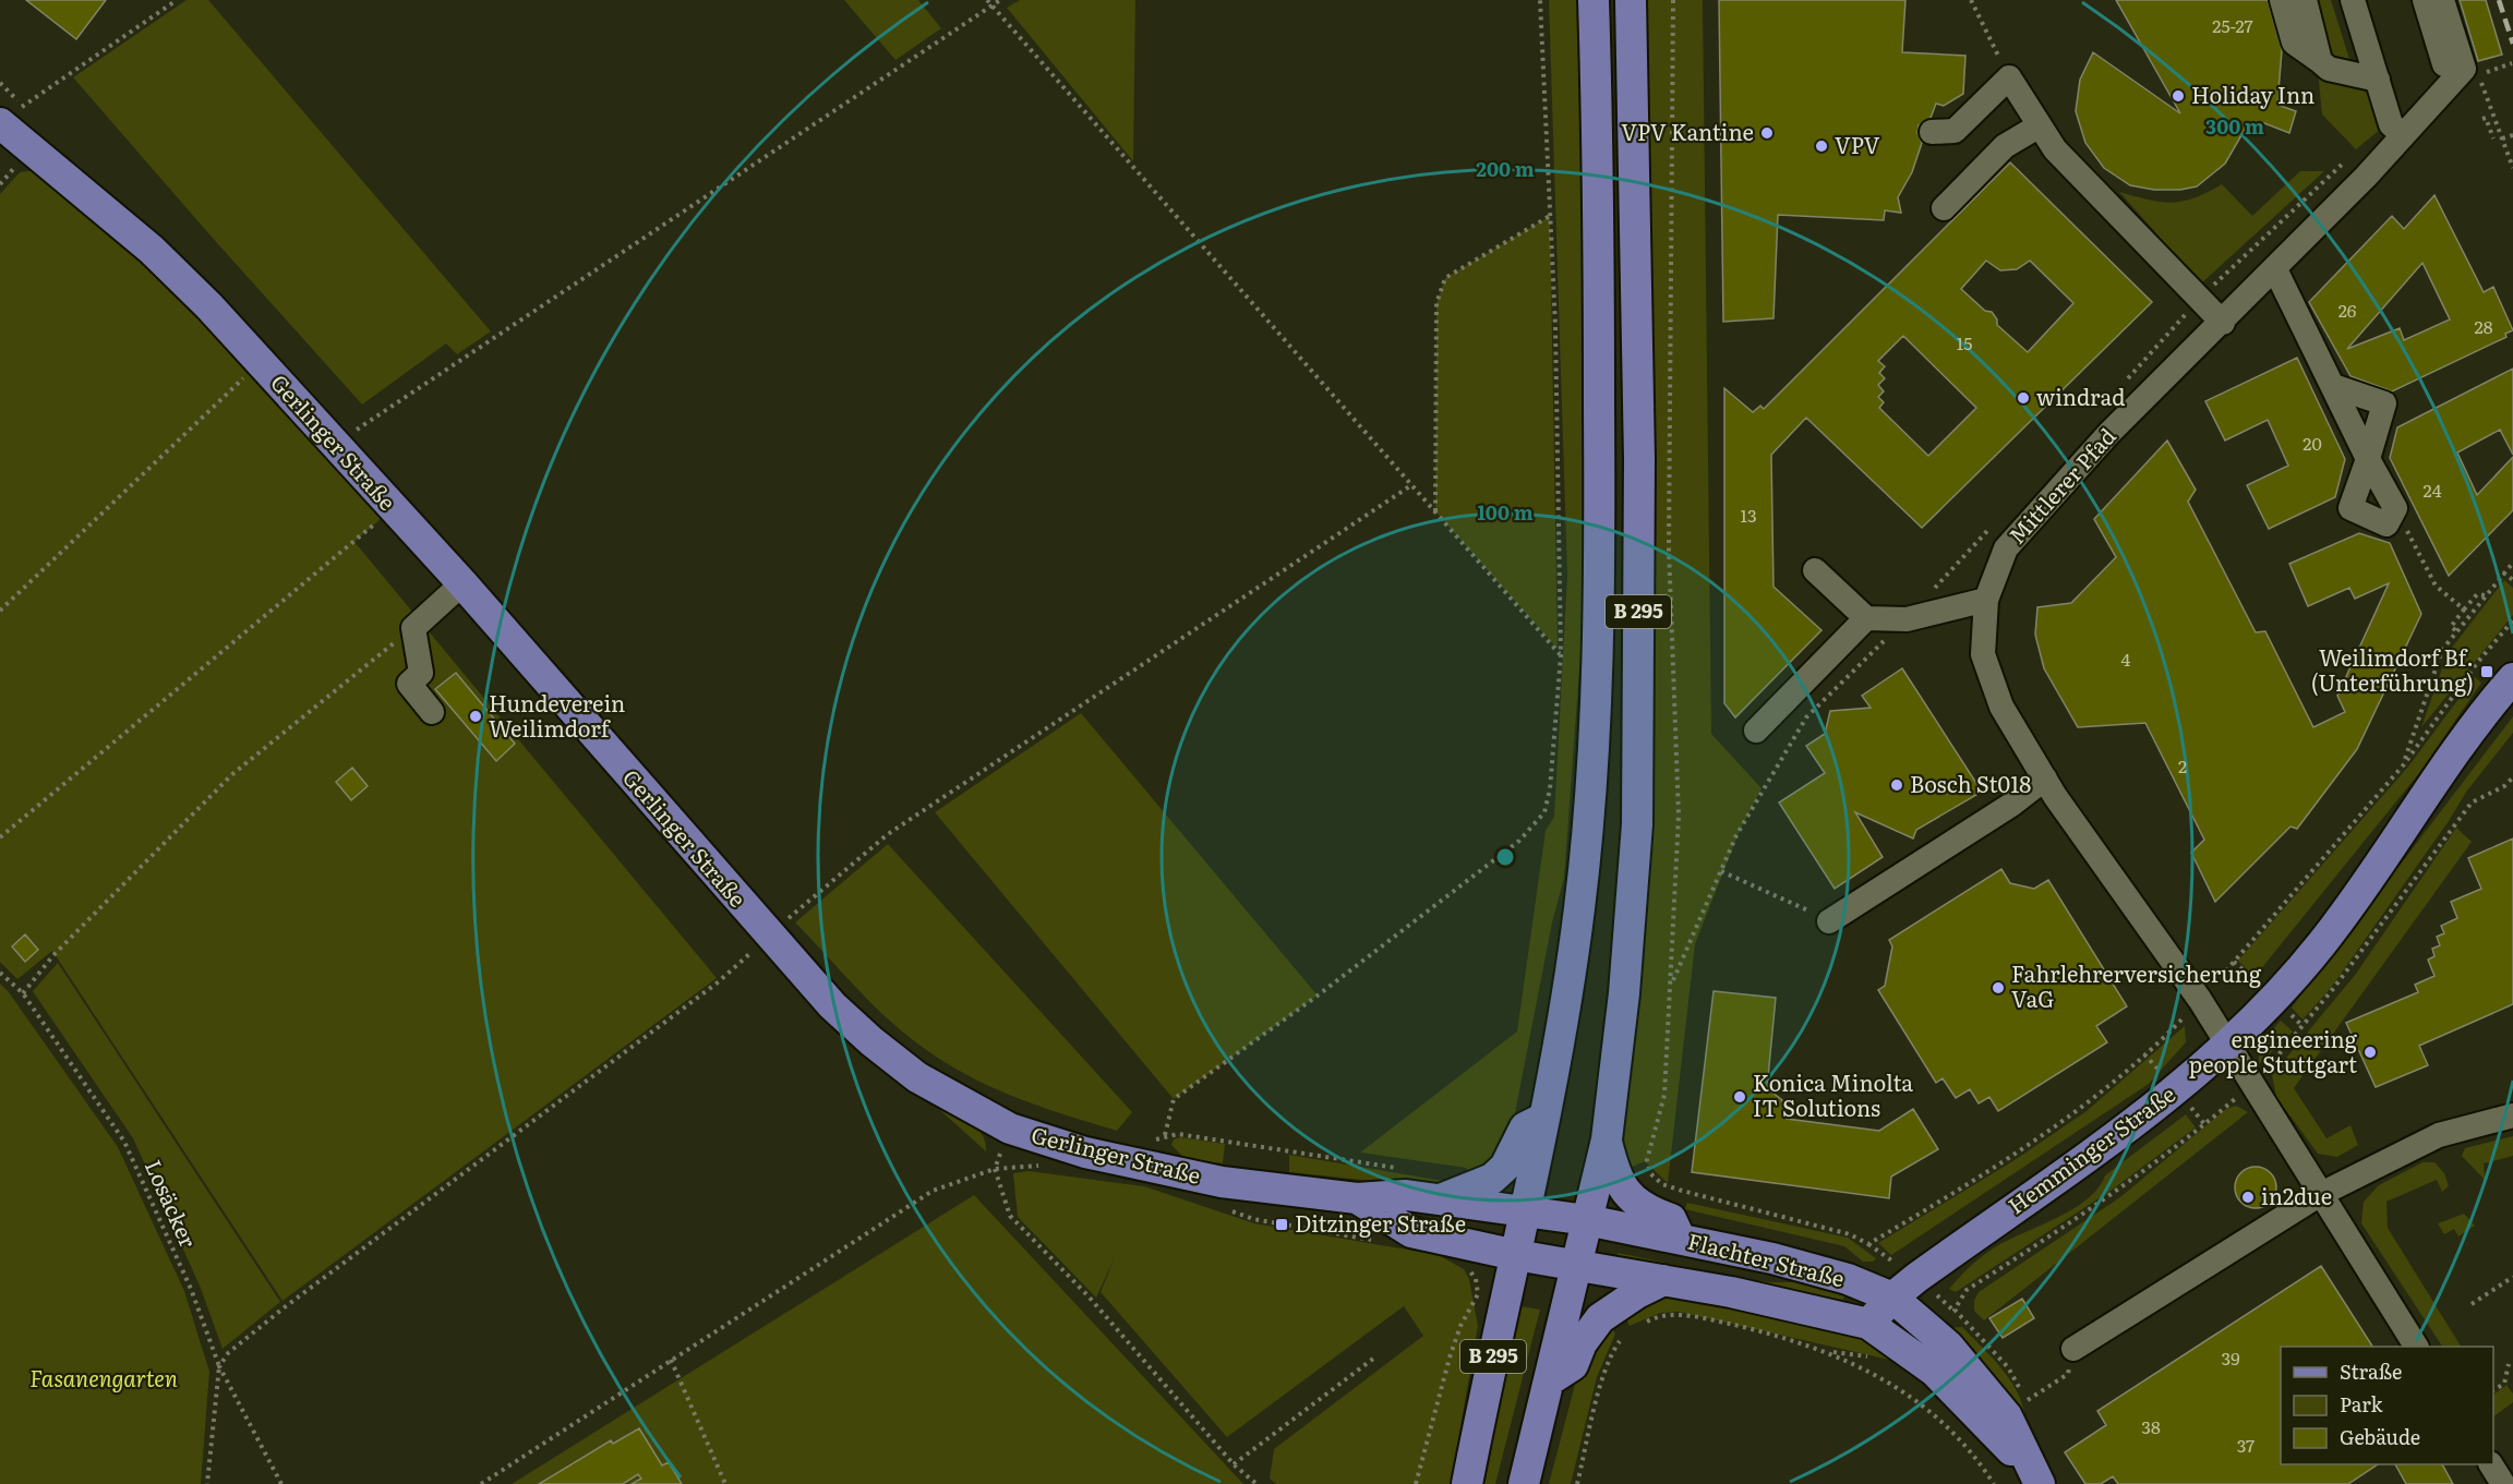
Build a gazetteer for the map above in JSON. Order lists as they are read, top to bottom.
{
  "streets": {
    "main road": [
      "Gerlinger Straße",
      "B 295",
      "Hemminger Straße",
      "Flachter Straße"
    ],
    "street": ["Mittlerer Pfad"],
    "path": ["Losäcker"]
  },
  "crossings": [
    ["Gerlinger Straße", "B 295"],
    ["Gerlinger Straße", "Flachter Straße"],
    ["Mittlerer Pfad", "Hemminger Straße"],
    ["B 295", "Flachter Straße"],
    ["Hemminger Straße", "Flachter Straße"]
  ],
  "parks": ["Fasanengarten"],
  "places": {
    "other": [
      "Holiday Inn",
      "VPV Kantine",
      "VPV",
      "windrad",
      "Hundeverein Weilimdorf",
      "Bosch St018",
      "Fahrlehrerversicherung VaG",
      "engineering people Stuttgart",
      "Konica Minolta IT Solutions",
      "in2due"
    ],
    "transit": ["Weilimdorf Bf. (Unterführung)", "Ditzinger Straße"]
  },
  "house_numbers": [
    "25-27",
    "26",
    "28",
    "15",
    "20",
    "24",
    "13",
    "4",
    "2",
    "39",
    "38",
    "37"
  ],
  "legend": ["Straße", "Park", "Gebäude"],
  "rings": ["300 m", "200 m", "100 m"]
}
